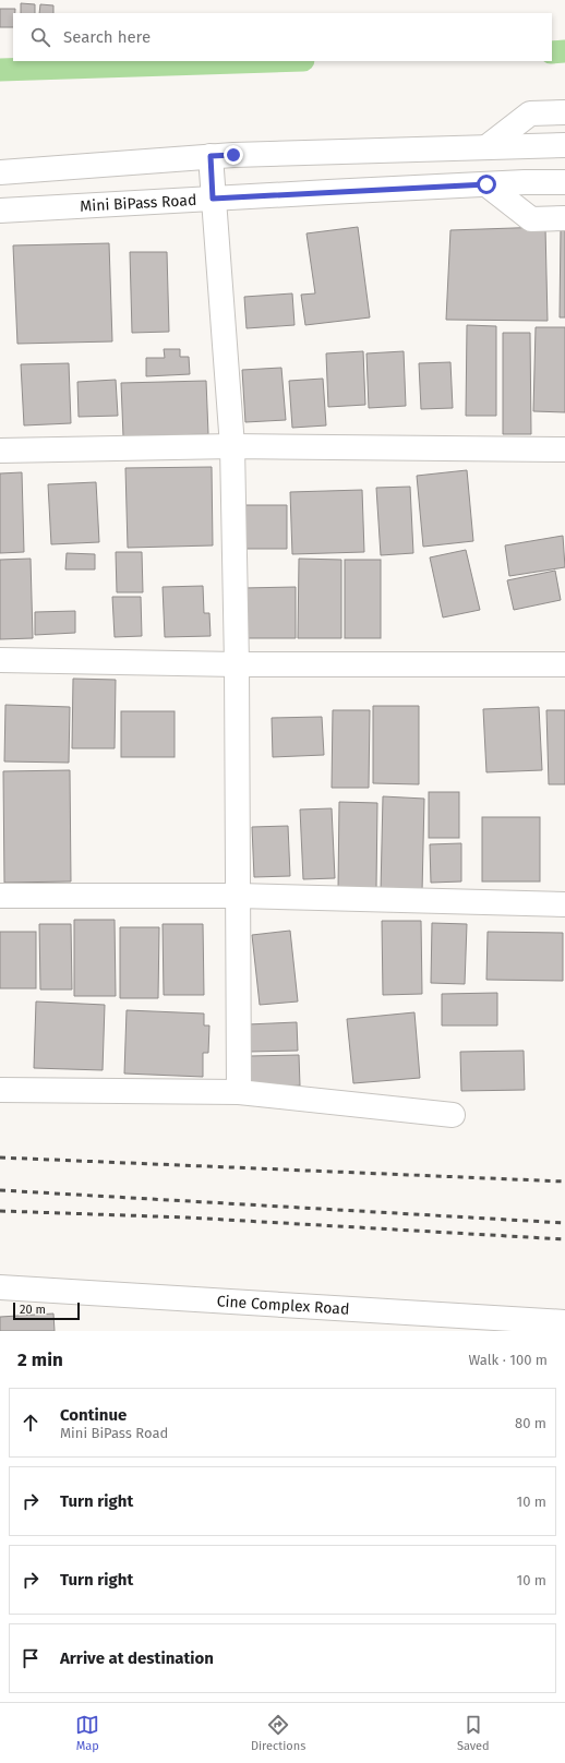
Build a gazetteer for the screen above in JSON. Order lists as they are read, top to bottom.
{
  "streets": {
    "street": ["Mini BiPass Road", "Cine Complex Road"]
  },
  "scale_bar": "20 m",
  "page": {
    "search": "Search here",
    "scale": "20 m",
    "heading": ["2 min", "Walk · 100 m"],
    "list": [
      ["Continue", "Mini BiPass Road", "80 m"],
      ["Turn right", "10 m"],
      ["Turn right", "10 m"],
      "Arrive at destination"
    ],
    "nav": ["Map", "Directions", "Saved"]
  }
}
